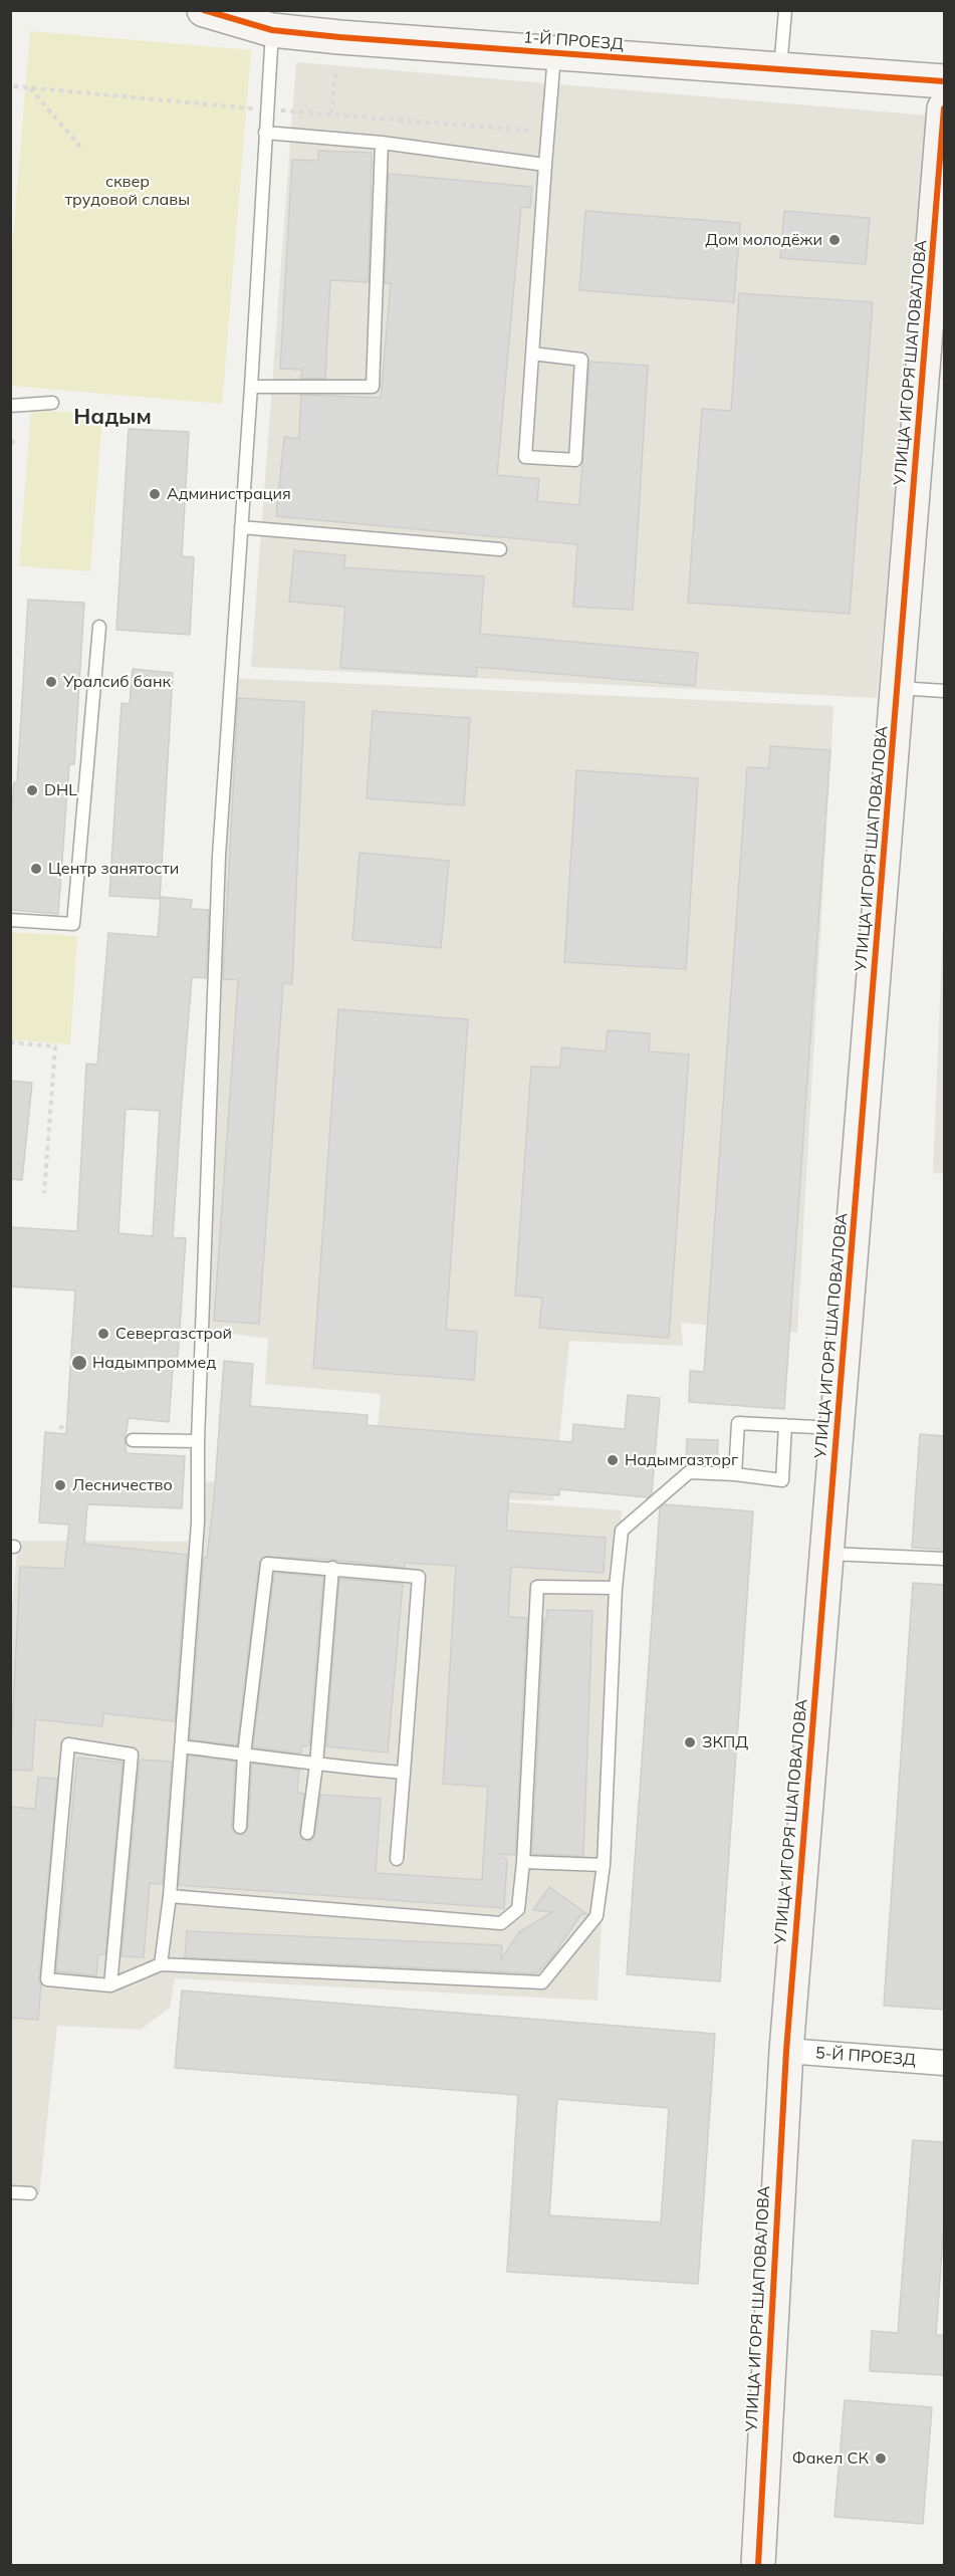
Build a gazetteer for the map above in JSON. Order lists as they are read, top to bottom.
{
  "streets": {
    "street": ["1-Й ПРОЕЗД", "УЛИЦА ИГОРЯ ШАПОВАЛОВА", "5-Й ПРОЕЗД"]
  },
  "crossings": [
    ["УЛИЦА ИГОРЯ ШАПОВАЛОВА", "5-Й ПРОЕЗД"]
  ],
  "districts": ["Надым"],
  "parks": ["сквер трудовой славы"],
  "places": [
    "Дом молодёжи",
    "Администрация",
    "Уралсиб банк",
    "DHL",
    "Центр занятости",
    "Севергазстрой",
    "Надымпроммед",
    "Надымгазторг",
    "Лесничество",
    "ЗКПД",
    "Факел СК"
  ]
}
